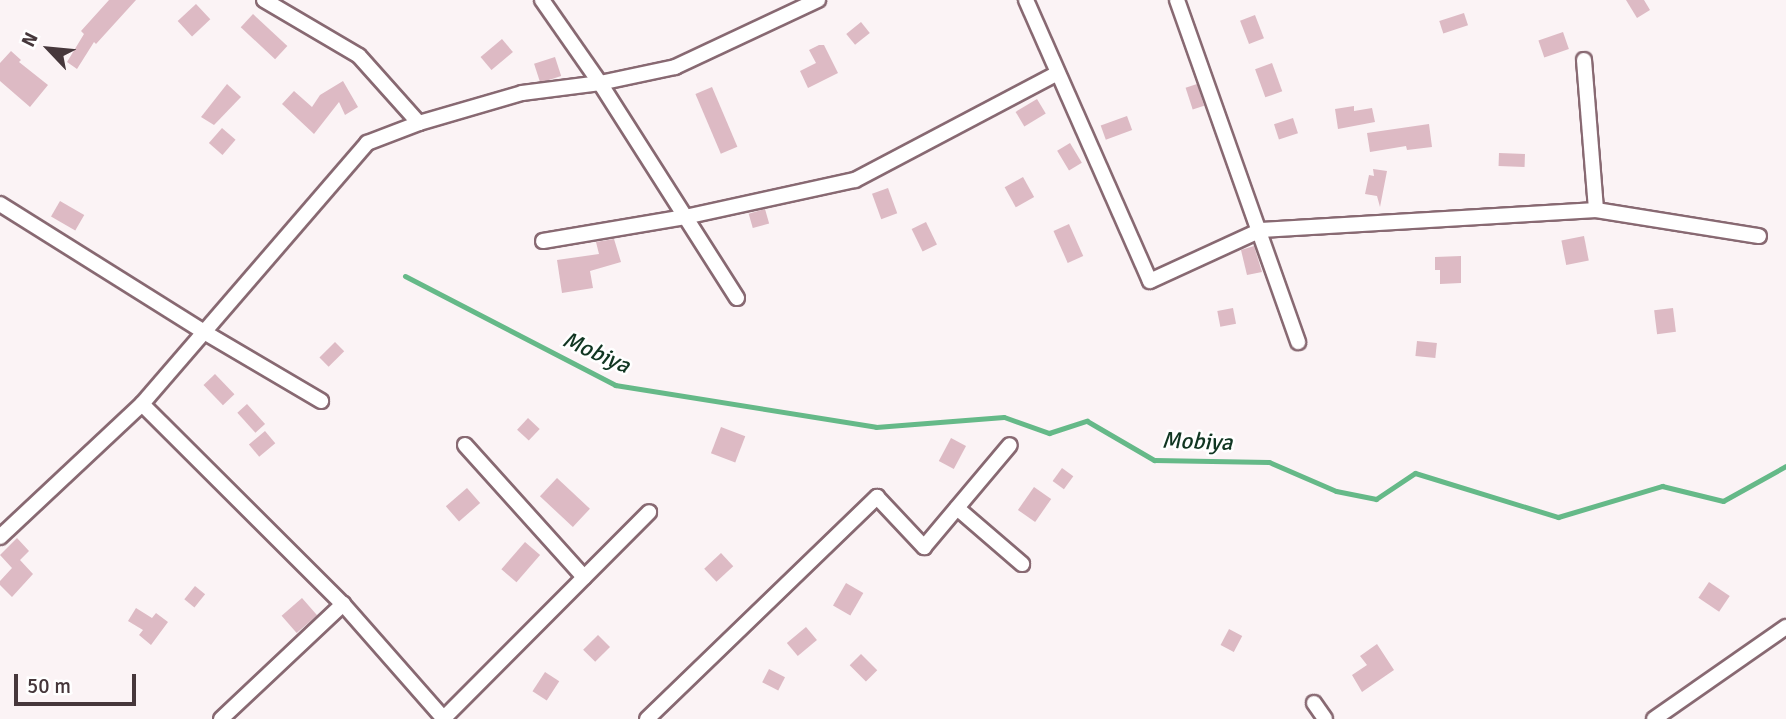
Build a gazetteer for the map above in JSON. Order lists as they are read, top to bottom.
{
  "water": ["Mobiya"],
  "scale_bar": "50 m",
  "north": "top left"
}
